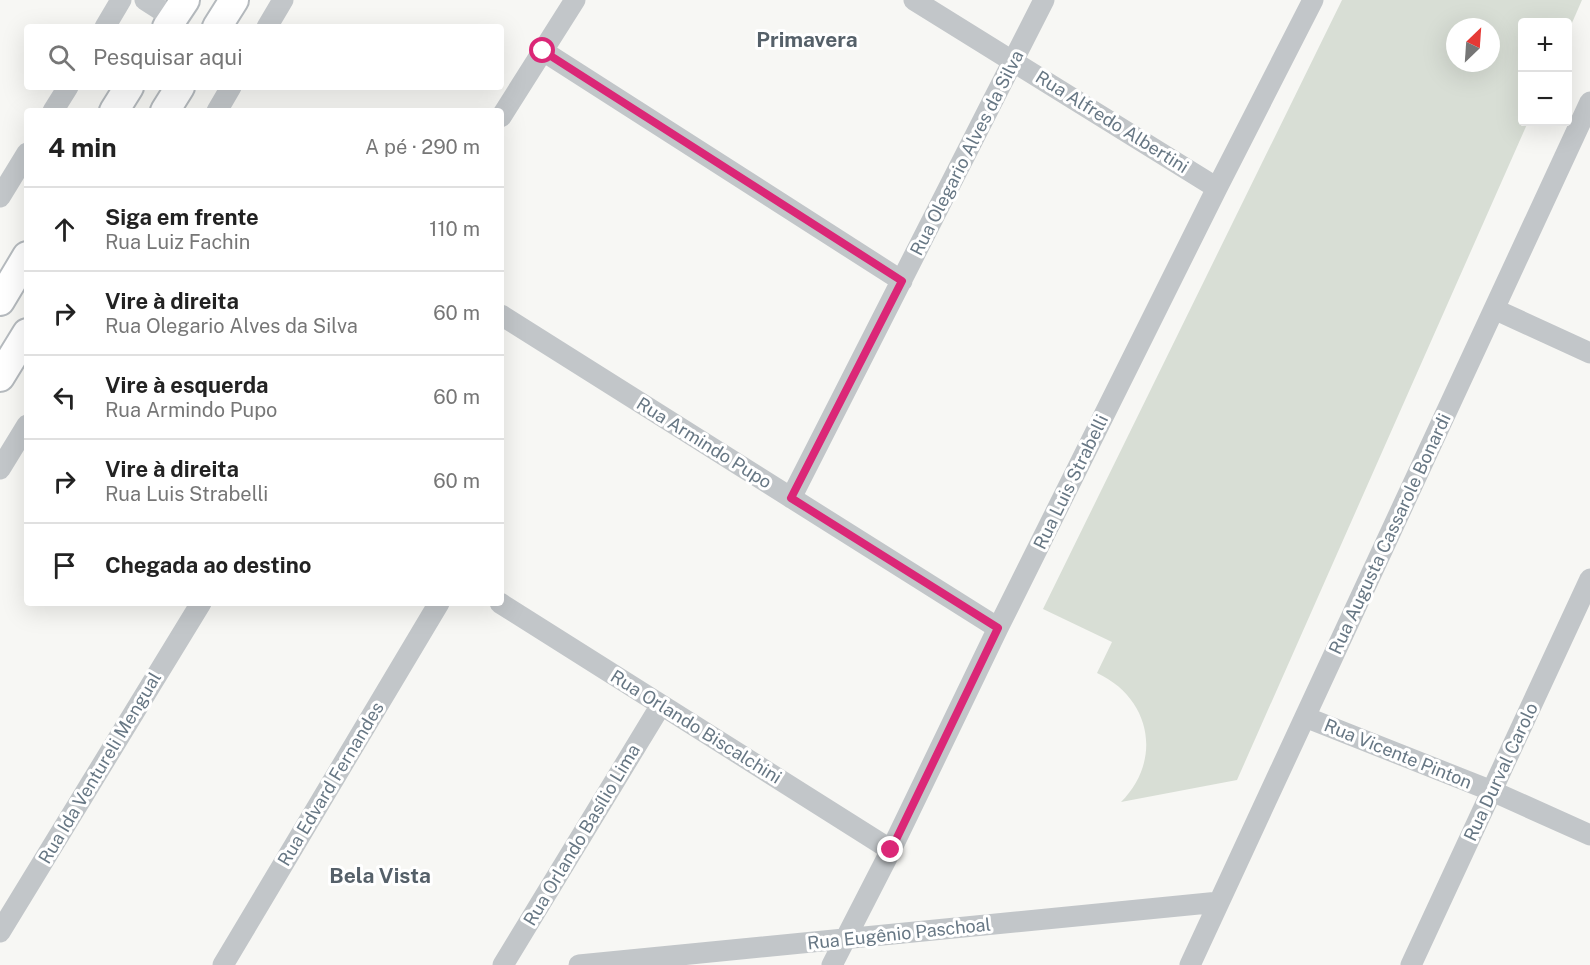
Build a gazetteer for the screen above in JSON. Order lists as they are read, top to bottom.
{
  "streets": {
    "street": [
      "Rua Alfredo Albertini",
      "Rua Olegario Alves da Silva",
      "Rua Armindo Pupo",
      "Rua Luis Strabelli",
      "Rua Augusta Cassarole Bonardi",
      "Rua Orlando Biscalchini",
      "Rua Vicente Pinton",
      "Rua Ida Ventureli Mengual",
      "Rua Durval Carolo",
      "Rua Edvard Fernandes",
      "Rua Orlando Basílio Lima",
      "Rua Eugênio Paschoal"
    ]
  },
  "crossings": [
    ["Rua Alfredo Albertini", "Rua Olegario Alves da Silva"],
    ["Rua Alfredo Albertini", "Rua Luis Strabelli"],
    ["Rua Olegario Alves da Silva", "Rua Armindo Pupo"],
    ["Rua Armindo Pupo", "Rua Luis Strabelli"],
    ["Rua Luis Strabelli", "Rua Orlando Biscalchini"],
    ["Rua Luis Strabelli", "Rua Eugênio Paschoal"],
    ["Rua Augusta Cassarole Bonardi", "Rua Vicente Pinton"],
    ["Rua Augusta Cassarole Bonardi", "Rua Eugênio Paschoal"],
    ["Rua Orlando Biscalchini", "Rua Orlando Basílio Lima"],
    ["Rua Vicente Pinton", "Rua Durval Carolo"]
  ],
  "districts": ["Primavera", "Bela Vista"],
  "north": "top right",
  "page": {
    "map_buttons": ["+", "−"],
    "search": "Pesquisar aqui",
    "heading": ["4 min", "A pé · 290 m"],
    "list": [
      ["Siga em frente", "Rua Luiz Fachin", "110 m"],
      ["Vire à direita", "Rua Olegario Alves da Silva", "60 m"],
      ["Vire à esquerda", "Rua Armindo Pupo", "60 m"],
      ["Vire à direita", "Rua Luis Strabelli", "60 m"],
      "Chegada ao destino"
    ]
  }
}
